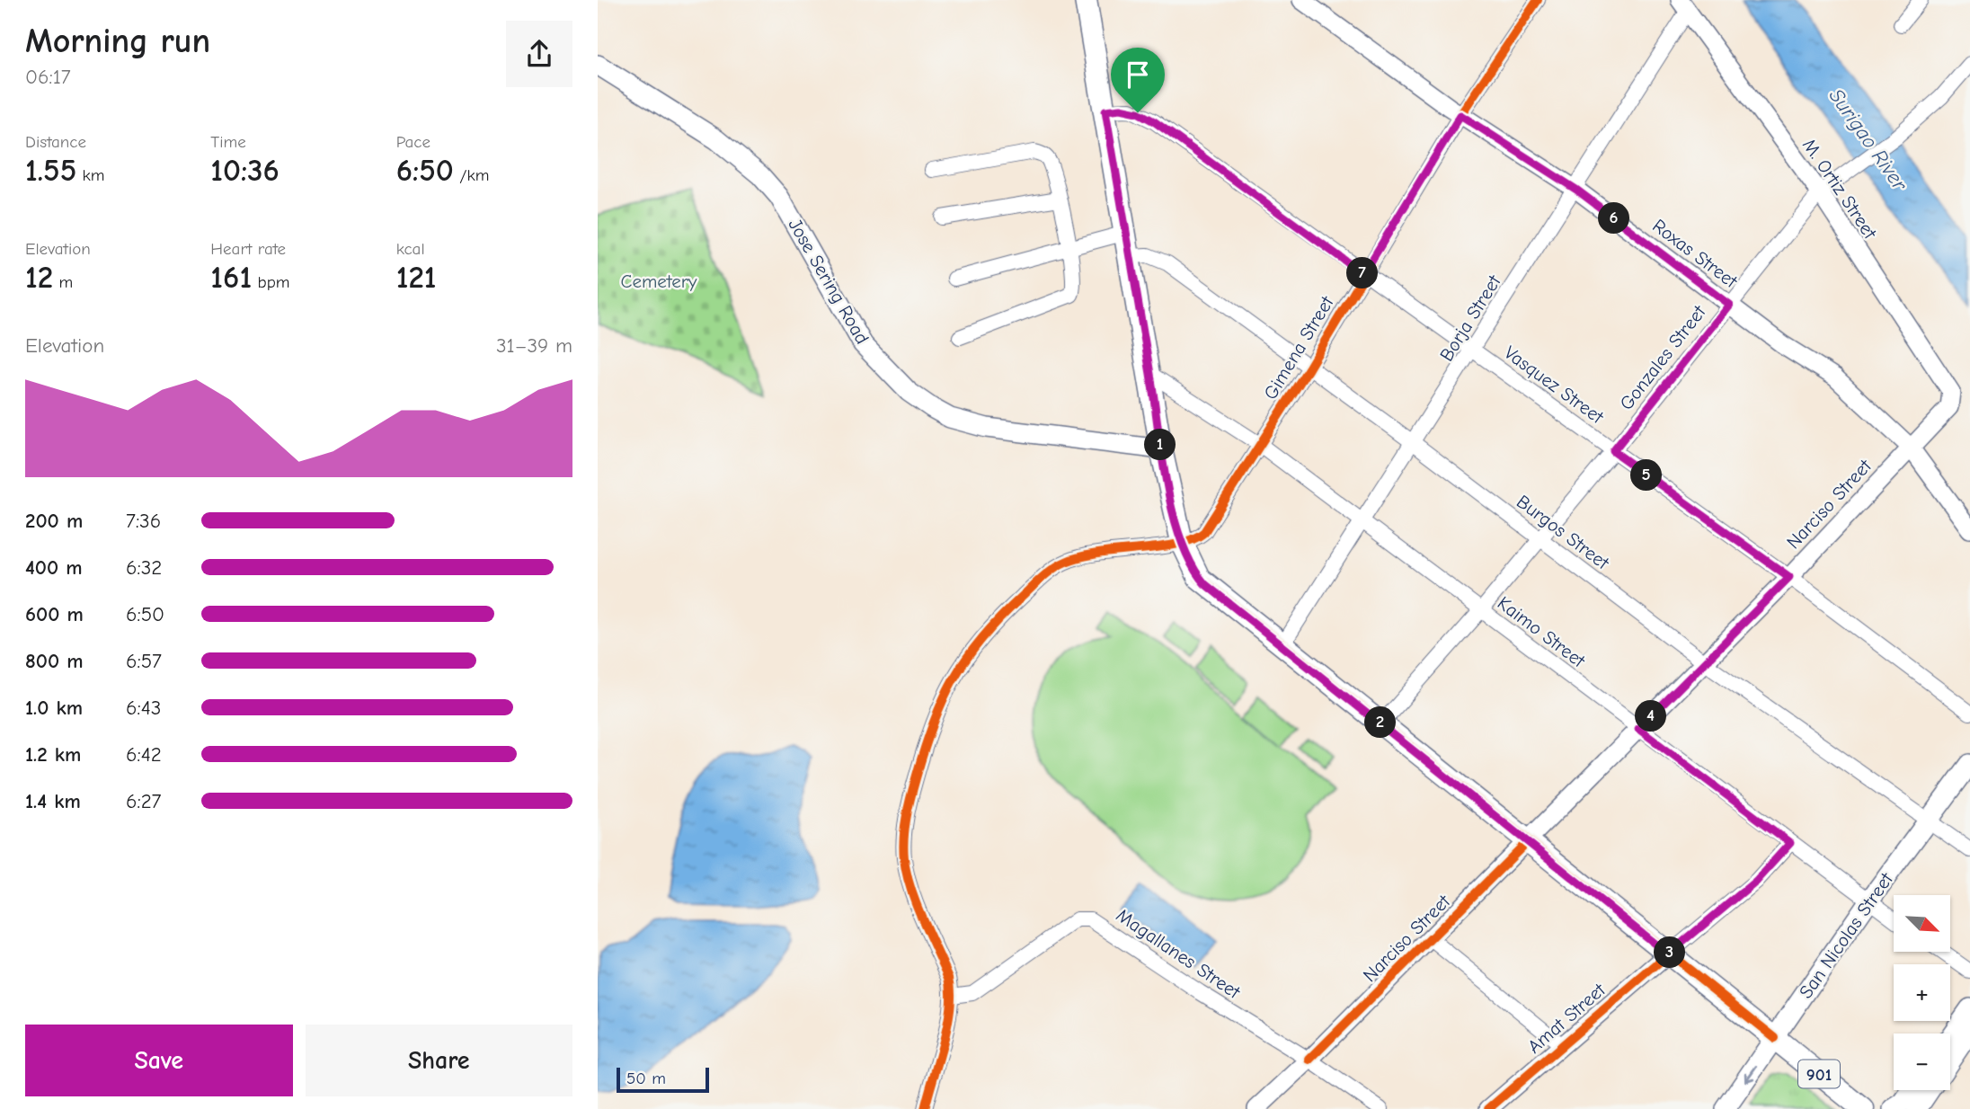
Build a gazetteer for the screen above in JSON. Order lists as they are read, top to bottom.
{
  "streets": {
    "main road": ["Jose Sering Road", "San Nicolas Street", "901"],
    "street": [
      "M. Ortiz Street",
      "Roxas Street",
      "Borja Street",
      "Gimena Street",
      "Gonzales Street",
      "Vasquez Street",
      "Narciso Street",
      "Burgos Street",
      "Kaimo Street",
      "Magallanes Street",
      "Amat Street"
    ]
  },
  "crossings": [
    ["M. Ortiz Street", "Borja Street"],
    ["M. Ortiz Street", "Gonzales Street"],
    ["M. Ortiz Street", "Narciso Street"],
    ["Roxas Street", "Borja Street"],
    ["Roxas Street", "Gimena Street"],
    ["Roxas Street", "Gonzales Street"],
    ["Roxas Street", "Narciso Street"],
    ["Jose Sering Road", "901"],
    ["Borja Street", "Vasquez Street"],
    ["Borja Street", "Burgos Street"],
    ["Borja Street", "Kaimo Street"],
    ["Borja Street", "901"],
    ["Gimena Street", "Vasquez Street"],
    ["Gimena Street", "Burgos Street"],
    ["Gimena Street", "Kaimo Street"],
    ["Gimena Street", "901"],
    ["Gonzales Street", "Vasquez Street"],
    ["Gonzales Street", "Burgos Street"],
    ["Gonzales Street", "Kaimo Street"],
    ["Gonzales Street", "901"],
    ["Vasquez Street", "Narciso Street"],
    ["Vasquez Street", "901"],
    ["Narciso Street", "Burgos Street"],
    ["Narciso Street", "Kaimo Street"],
    ["Narciso Street", "Magallanes Street"],
    ["Narciso Street", "901"],
    ["Burgos Street", "San Nicolas Street"],
    ["Burgos Street", "901"],
    ["Kaimo Street", "San Nicolas Street"],
    ["Kaimo Street", "Amat Street"],
    ["Kaimo Street", "901"],
    ["San Nicolas Street", "901"],
    ["Amat Street", "901"]
  ],
  "water": ["Surigao River"],
  "parks": ["Cemetery"],
  "scale_bar": "50 m",
  "north": "bottom right",
  "page": {
    "heading": ["Morning run", "06:17"],
    "stats": [
      ["Distance", "1.55 km"],
      ["Time", "10:36"],
      ["Pace", "6:50 /km"],
      ["Elevation", "12 m"],
      ["Heart rate", "161 bpm"],
      ["kcal", "121"]
    ],
    "pins": [
      "6",
      "7",
      "1",
      "5",
      "4",
      "2",
      "3"
    ],
    "chart": ["Elevation", "31–39 m"],
    "list": [
      {
        "name": "200 m",
        "note": "7:36"
      },
      {
        "name": "400 m",
        "note": "6:32"
      },
      {
        "name": "600 m",
        "note": "6:50"
      },
      {
        "name": "800 m",
        "note": "6:57"
      },
      {
        "name": "1.0 km",
        "note": "6:43"
      },
      {
        "name": "1.2 km",
        "note": "6:42"
      },
      {
        "name": "1.4 km",
        "note": "6:27"
      }
    ],
    "map_buttons": ["+", "−"],
    "buttons": ["Save", "Share"],
    "scale": "50 m"
  }
}
